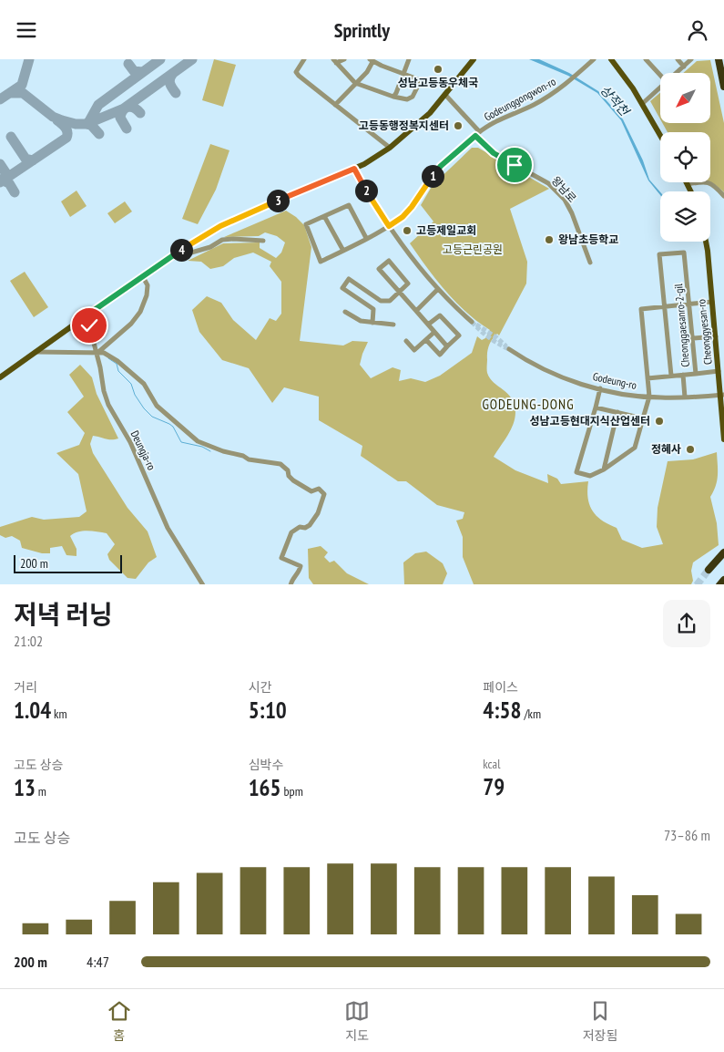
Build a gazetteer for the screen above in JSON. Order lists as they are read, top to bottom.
{
  "streets": {
    "main road": ["Cheonggyesan-ro"],
    "street": [
      "Godeunggongwon-ro",
      "왕남로",
      "Cheonggaesanro-2-gil",
      "Godeung-ro",
      "Deungja-ro"
    ]
  },
  "crossings": [
    ["Godeunggongwon-ro", "왕남로"],
    ["Cheonggyesan-ro", "Godeung-ro"]
  ],
  "districts": ["GODEUNG-DONG"],
  "water": ["상적천"],
  "parks": ["고등근린공원"],
  "places": [
    "성남고등동우체국",
    "고등동행정복지센터",
    "고등제일교회",
    "왕남초등학교",
    "성남고등현대지식산업센터",
    "정혜사"
  ],
  "scale_bar": "200 m",
  "north": "bottom left",
  "page": {
    "header": "Sprintly",
    "pins": [
      "1",
      "2",
      "3",
      "4"
    ],
    "scale": "200 m",
    "heading": ["저녁 러닝", "21:02"],
    "stats": [
      ["거리", "1.04 km"],
      ["시간", "5:10"],
      ["페이스", "4:58 /km"],
      ["고도 상승", "13 m"],
      ["심박수", "165 bpm"],
      ["kcal", "79"]
    ],
    "chart": ["고도 상승", "73–86 m"],
    "list": [
      {
        "name": "200 m",
        "note": "4:47"
      }
    ],
    "tabs": ["홈", "지도", "저장됨"]
  }
}
